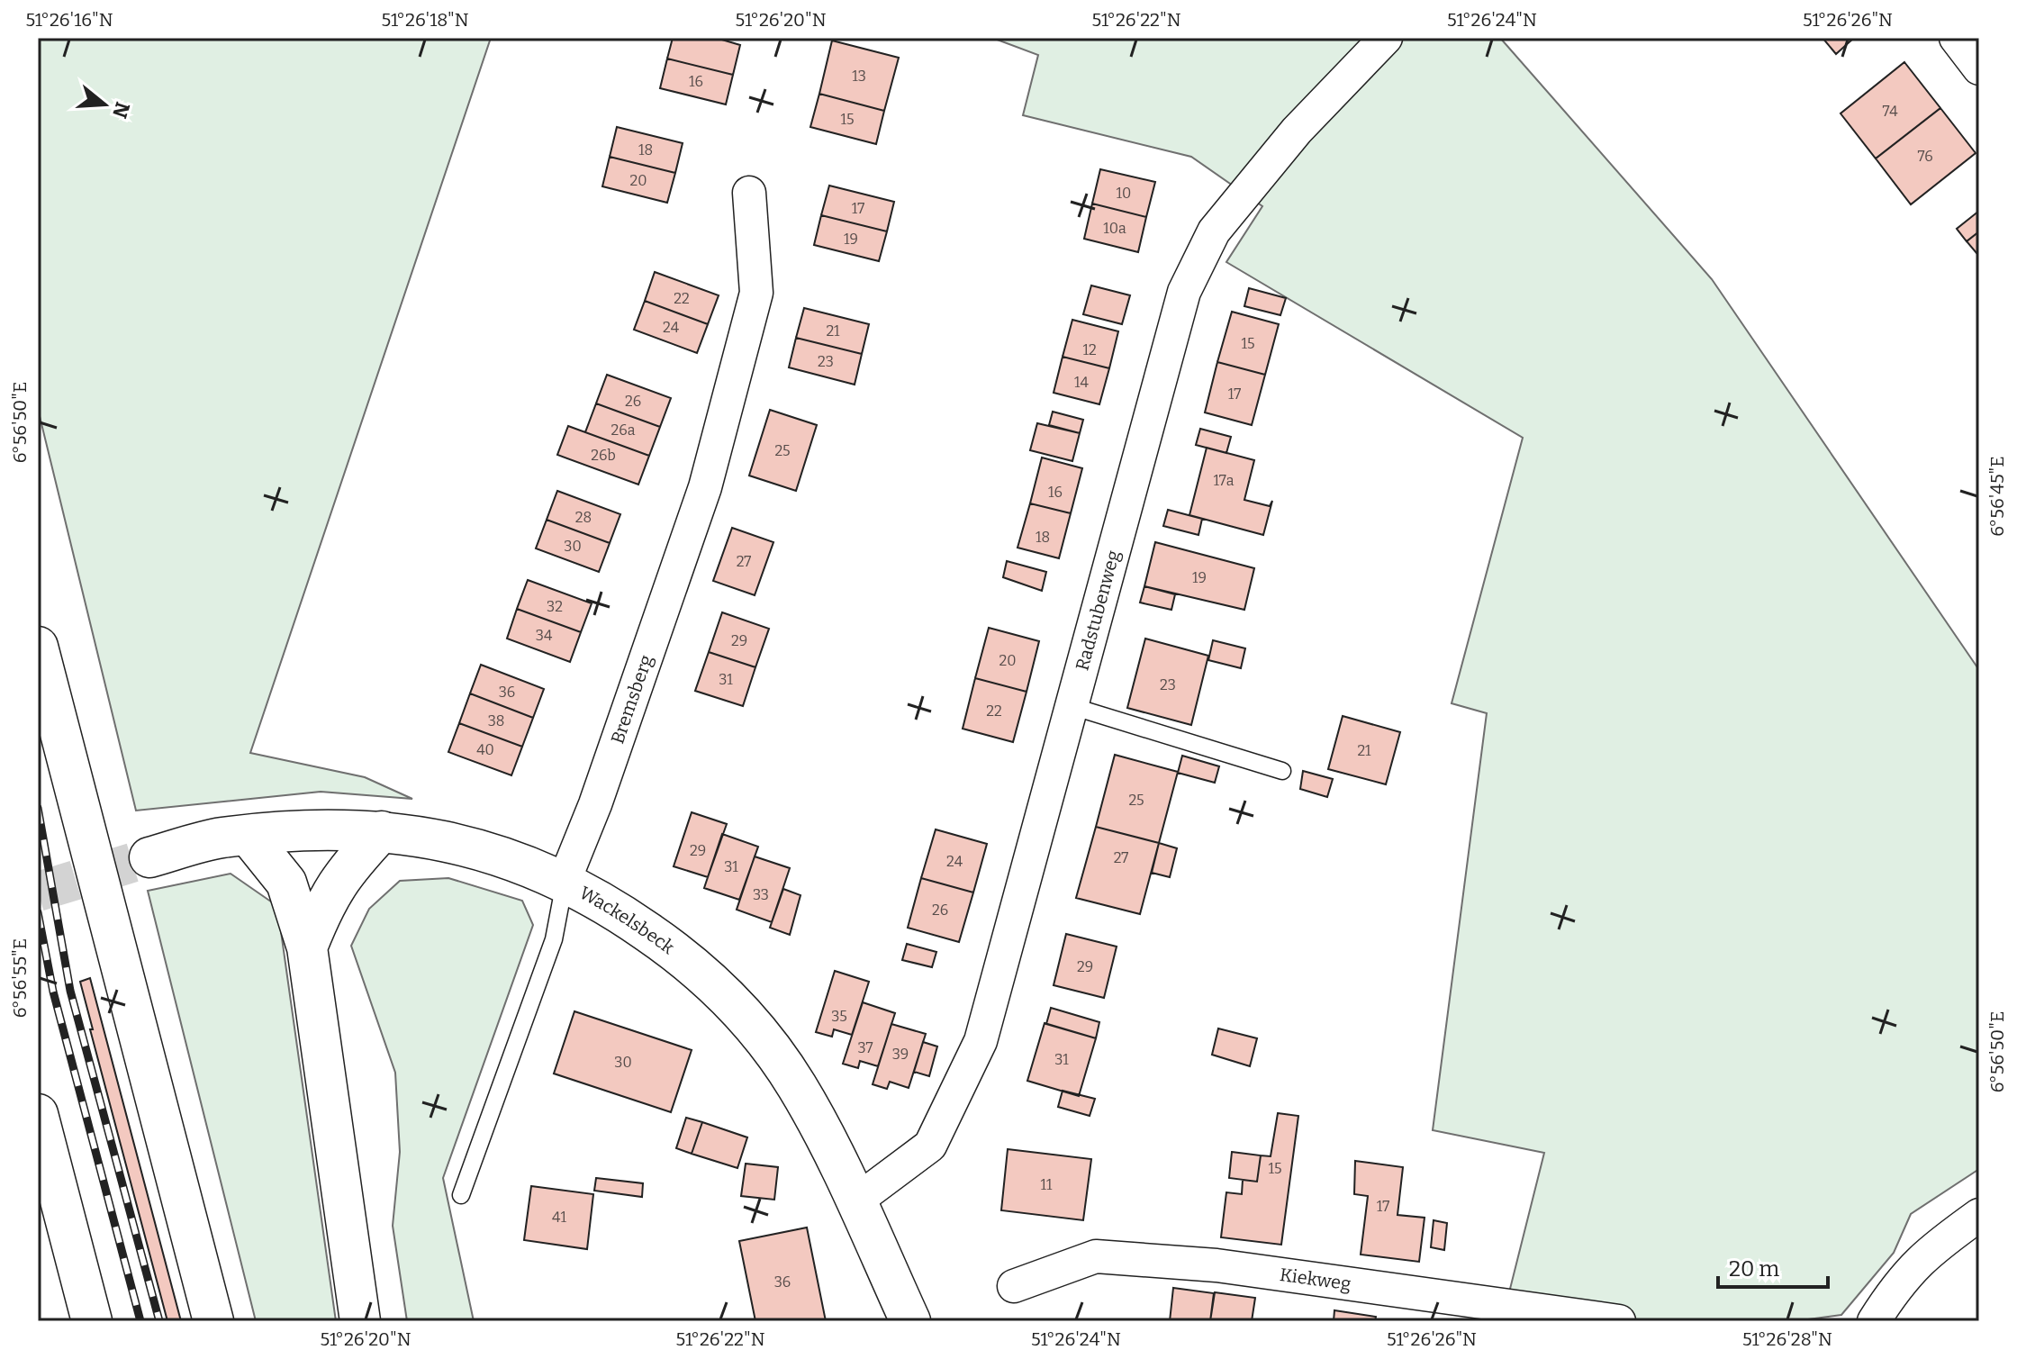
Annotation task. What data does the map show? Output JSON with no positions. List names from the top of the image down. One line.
{"streets":{"main road":["Wackelsbeck"],"street":["Radstubenweg","Bremsberg","Kiekweg"]},"crossings":[["Radstubenweg","Wackelsbeck"],["Bremsberg","Wackelsbeck"]],"house_numbers":["13","16","74","15","18","76","20","10","17","10a","19","22","24","21","15","12","23","14","17","26","26a","25","26b","17a","16","28","18","30","27","19","32","34","29","20","31","23","36","22","38","40","21","25","29","27","24","31","33","26","29","35","37","39","31","30","15","11","17","41","36"],"scale_bar":"20 m","north":"right","coordinates":["51°26'16\"N","51°26'18\"N","51°26'20\"N","51°26'22\"N","51°26'24\"N","51°26'26\"N","6°56'50\"E","6°56'45\"E","6°56'55\"E","51°26'28\"N"]}
